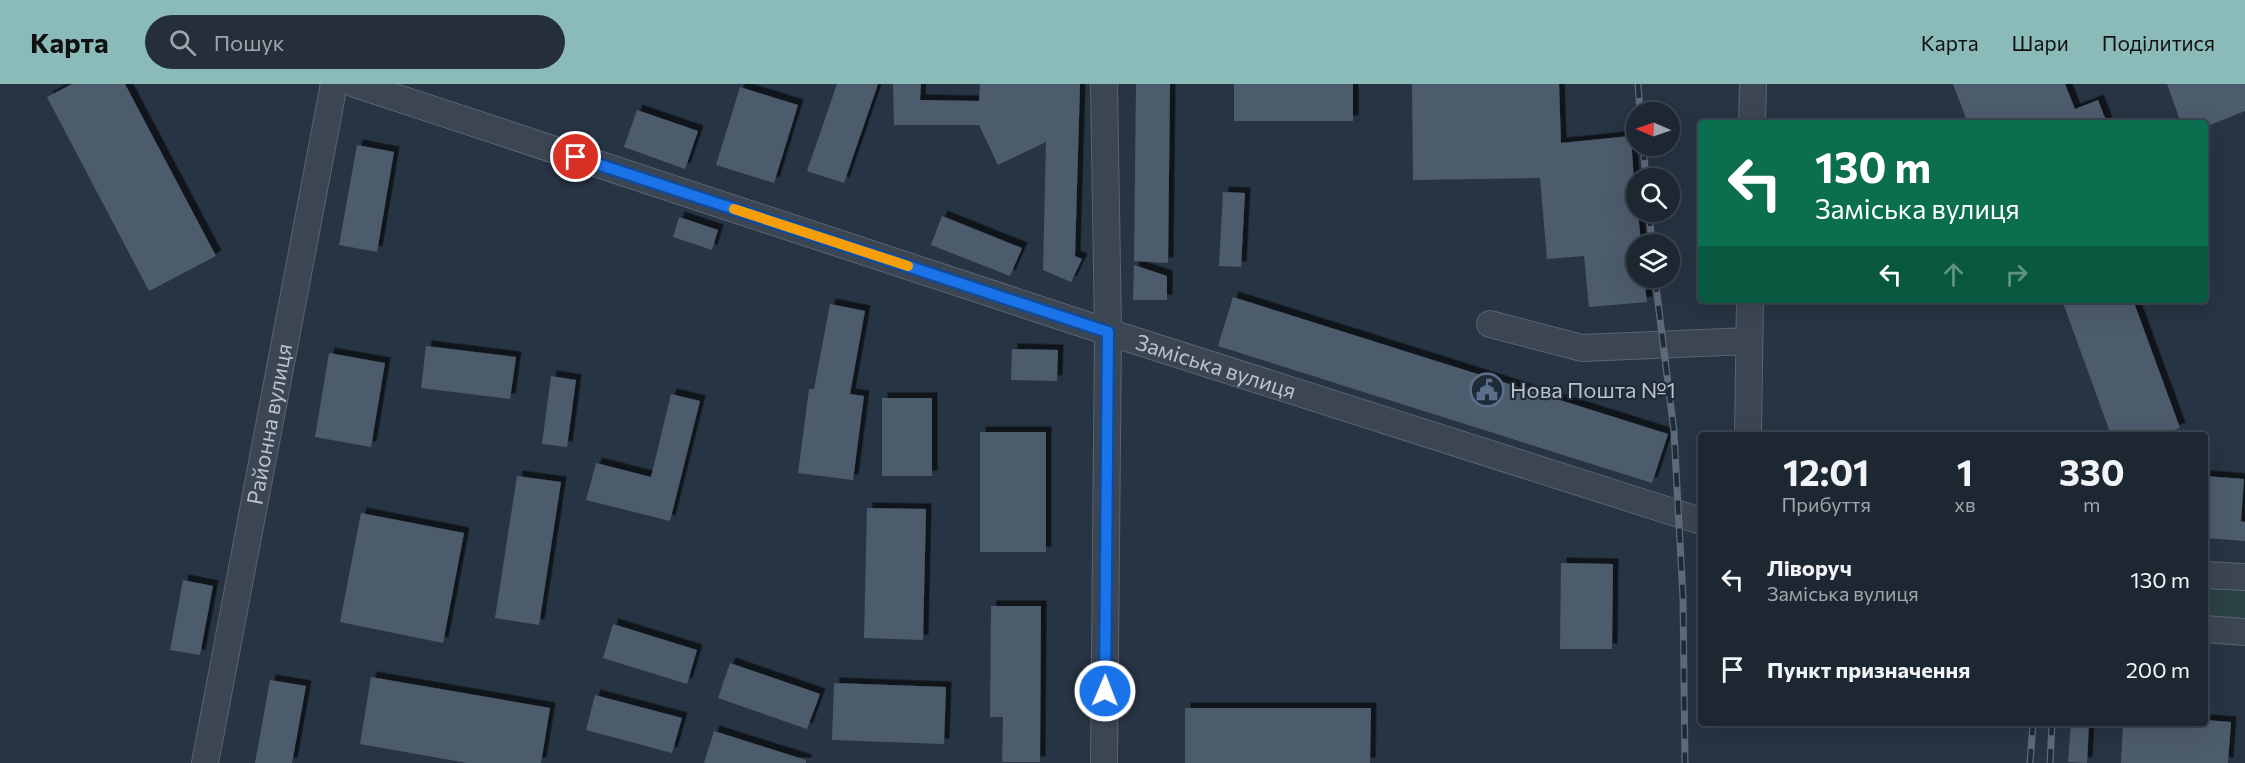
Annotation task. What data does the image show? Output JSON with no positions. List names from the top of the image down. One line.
{"streets":{"street":["Заміська вулиця","Районна вулиця"]},"places":{"public building":["Нова Пошта №1"]},"north":"left","page":{"header":"Карта","search":"Пошук","nav":["Карта","Шари","Поділитися"],"turn":["130 m","Заміська вулиця"],"eta":["12:01","Прибуття","1","хв","330","m"],"list":[{"name":"Ліворуч","note":"Заміська вулиця","value":"130 m"},{"name":"Пункт призначення","value":"200 m"}]}}
